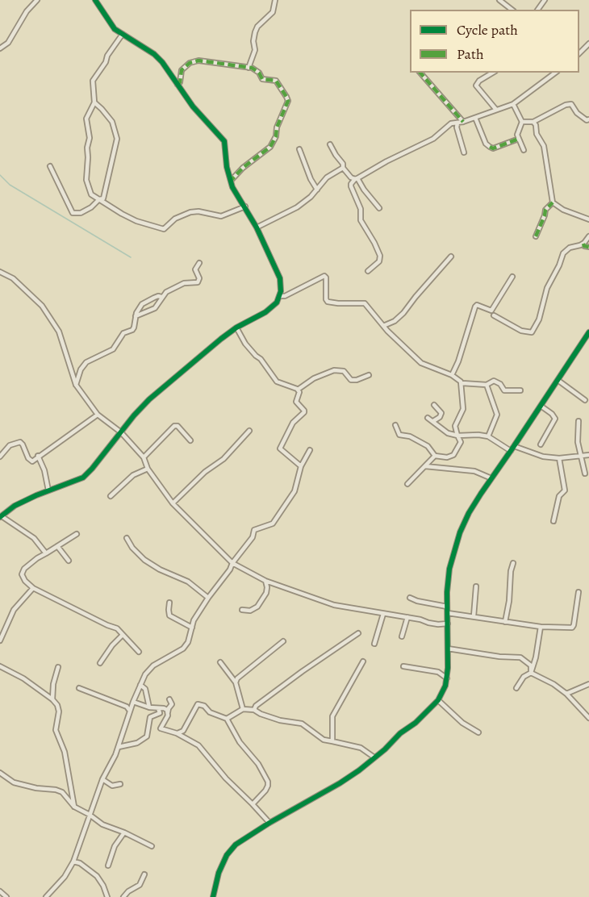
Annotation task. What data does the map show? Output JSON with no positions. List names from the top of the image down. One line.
{"legend":["Cycle path","Path"]}
